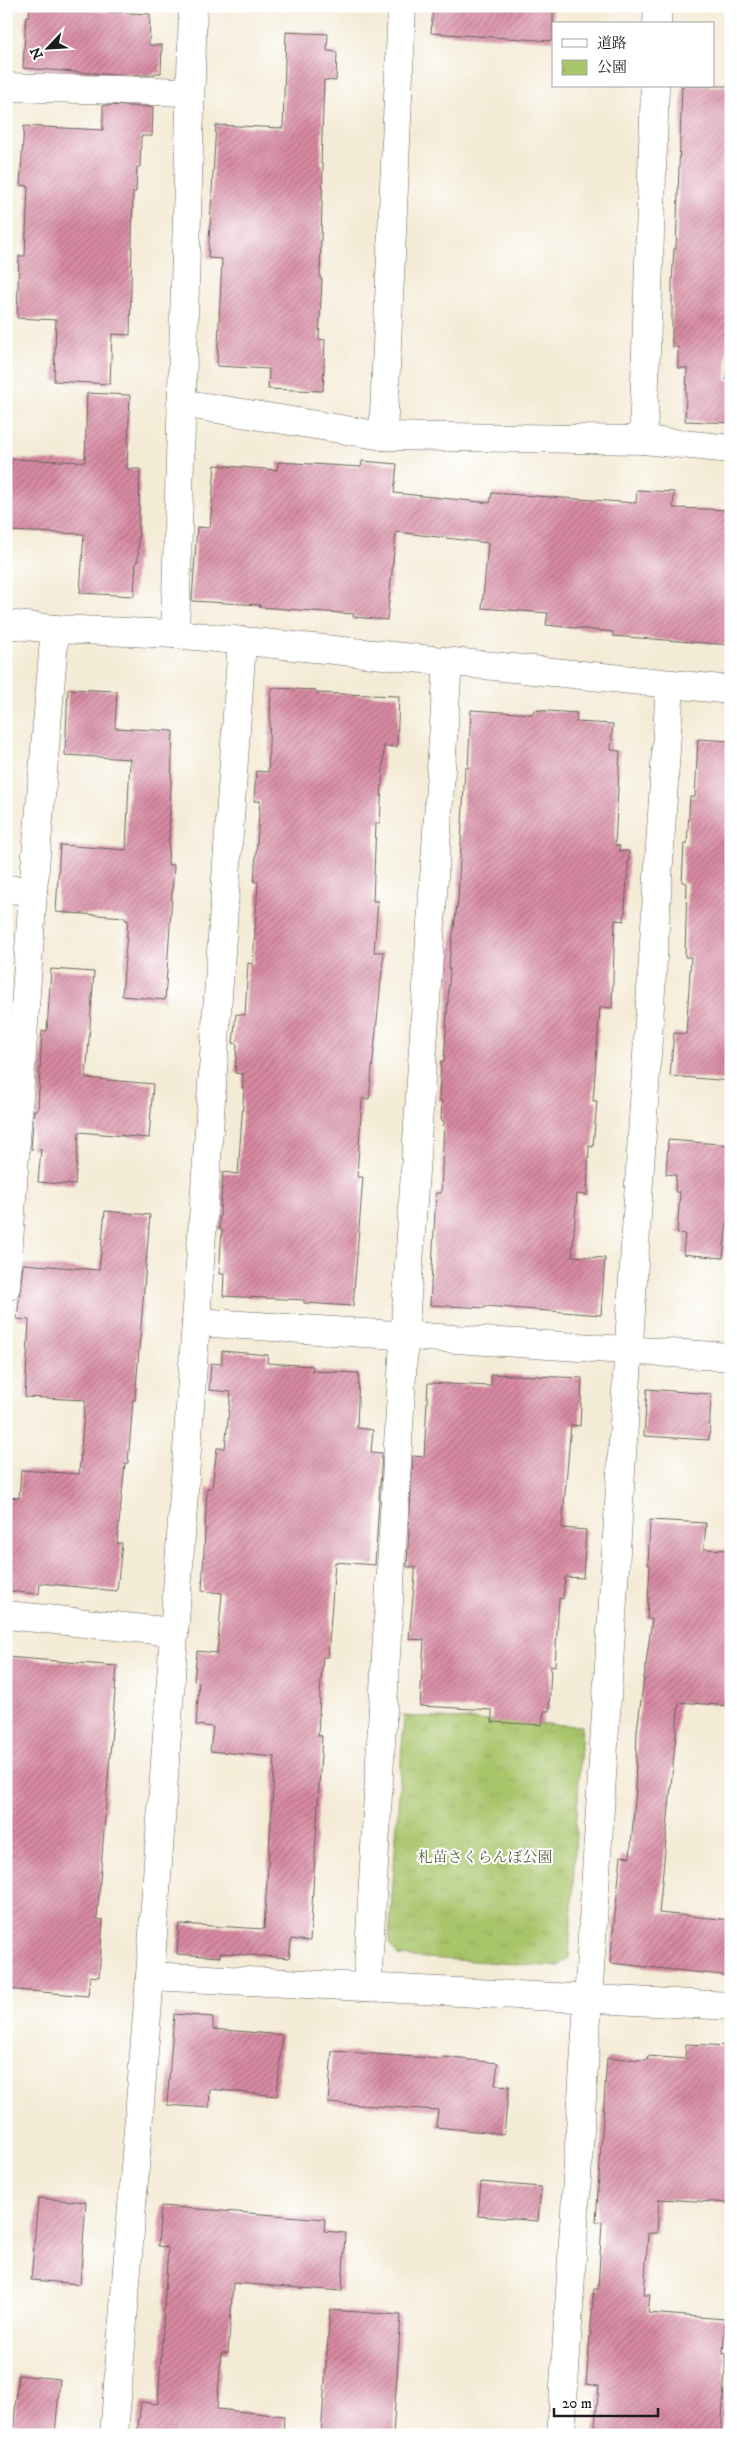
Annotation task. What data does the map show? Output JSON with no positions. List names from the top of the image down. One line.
{"parks":["札苗さくらんぼ公園"],"legend":["道路","公園"],"scale_bar":"20 m","north":"bottom left"}
